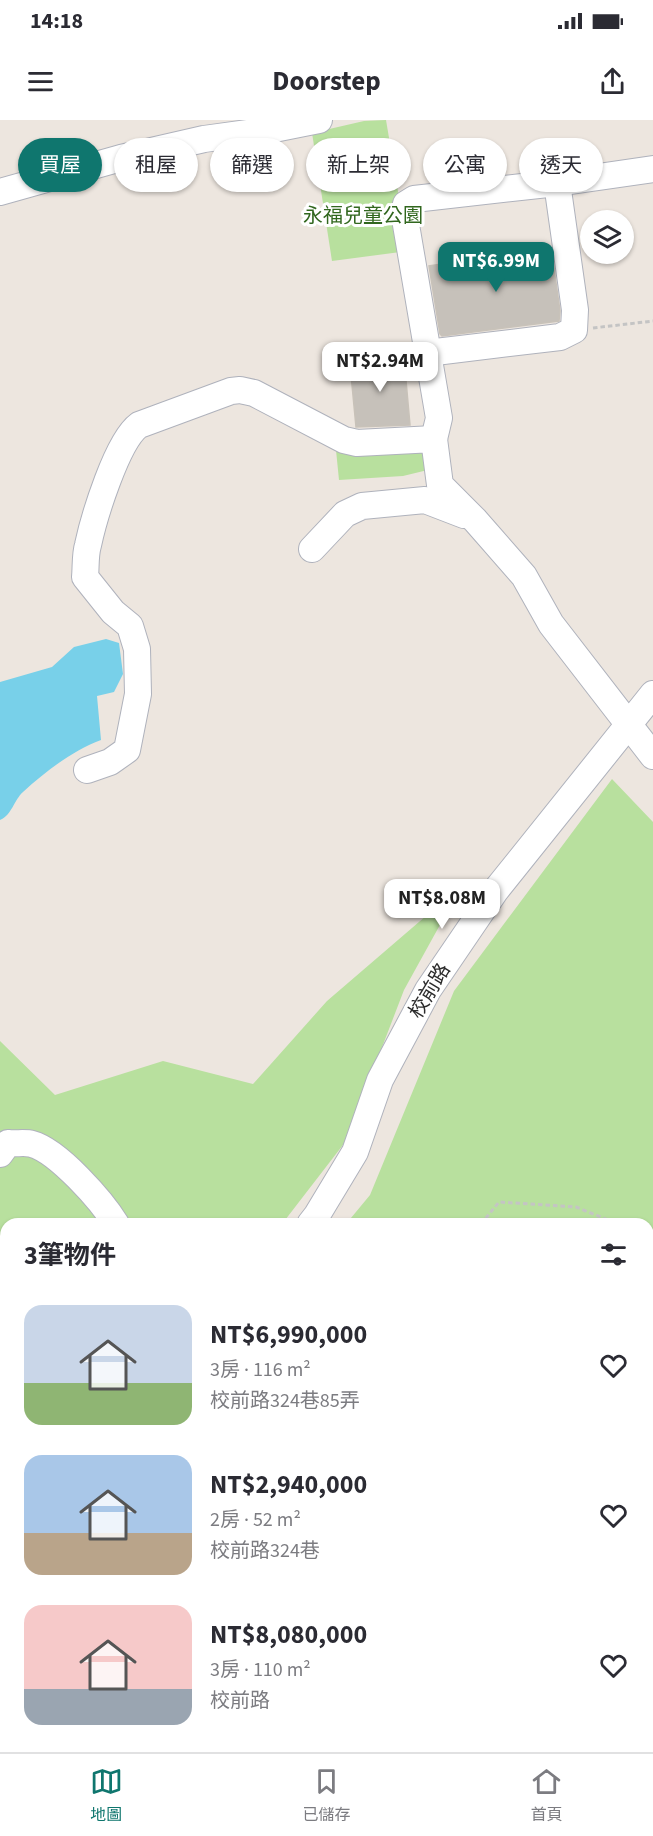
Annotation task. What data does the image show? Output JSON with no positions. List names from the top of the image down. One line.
{"streets":{"street":["校前路"]},"parks":["永福兒童公園"],"page":{"status":"14:18","header":"Doorstep","chip":["買屋","租屋","篩選","新上架","公寓","透天"],"price":["NT$6.99M","NT$2.94M","NT$8.08M"],"heading":"3筆物件","list":[{"name":"NT$6,990,000","note":"3房 · 116 m² · 校前路324巷85弄"},{"name":"NT$2,940,000","note":"2房 · 52 m² · 校前路324巷"},{"name":"NT$8,080,000","note":"3房 · 110 m² · 校前路"}],"tabs":["地圖","已儲存","首頁"]}}
